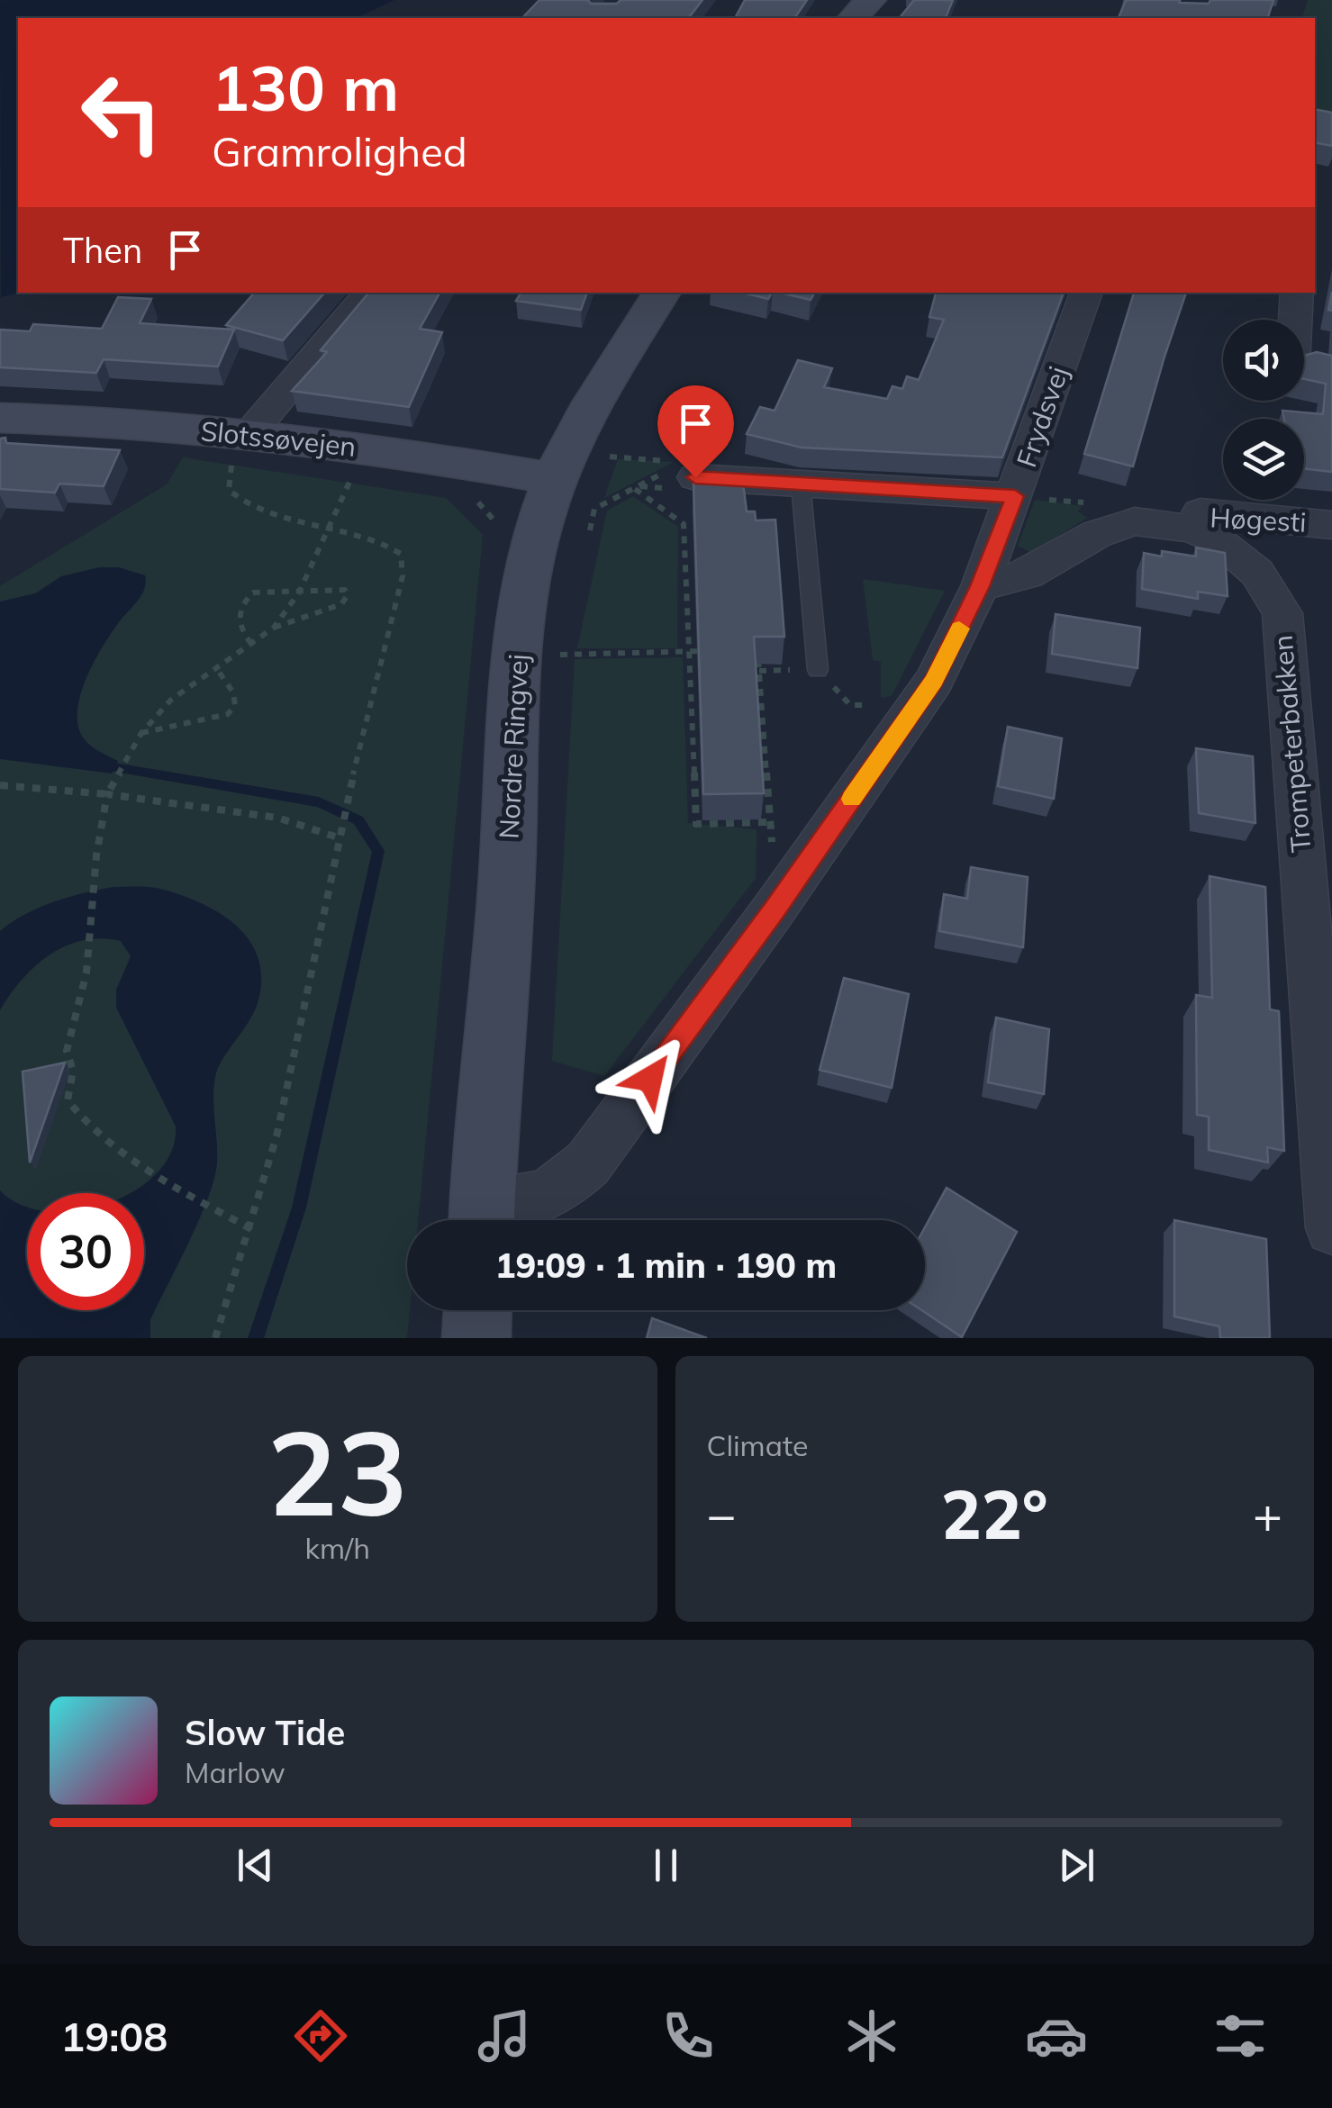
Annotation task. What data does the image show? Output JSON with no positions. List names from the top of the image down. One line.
{"streets":{"main road":["Slotssøvejen","Nordre Ringvej"],"street":["Frydsvej","Høgesti","Trompeterbakken"]},"crossings":[["Frydsvej","Trompeterbakken"],["Slotssøvejen","Nordre Ringvej"],["Høgesti","Trompeterbakken"]],"page":{"turn":["130 m","Gramrolighed"],"then":"Then","limit":"30","trip":"19:09 · 1 min · 190 m","tile":[["23","km/h"],"Climate"],"heat":["−","22°","+"],"song":["Slow Tide","Marlow"],"tabs":"19:08"}}
